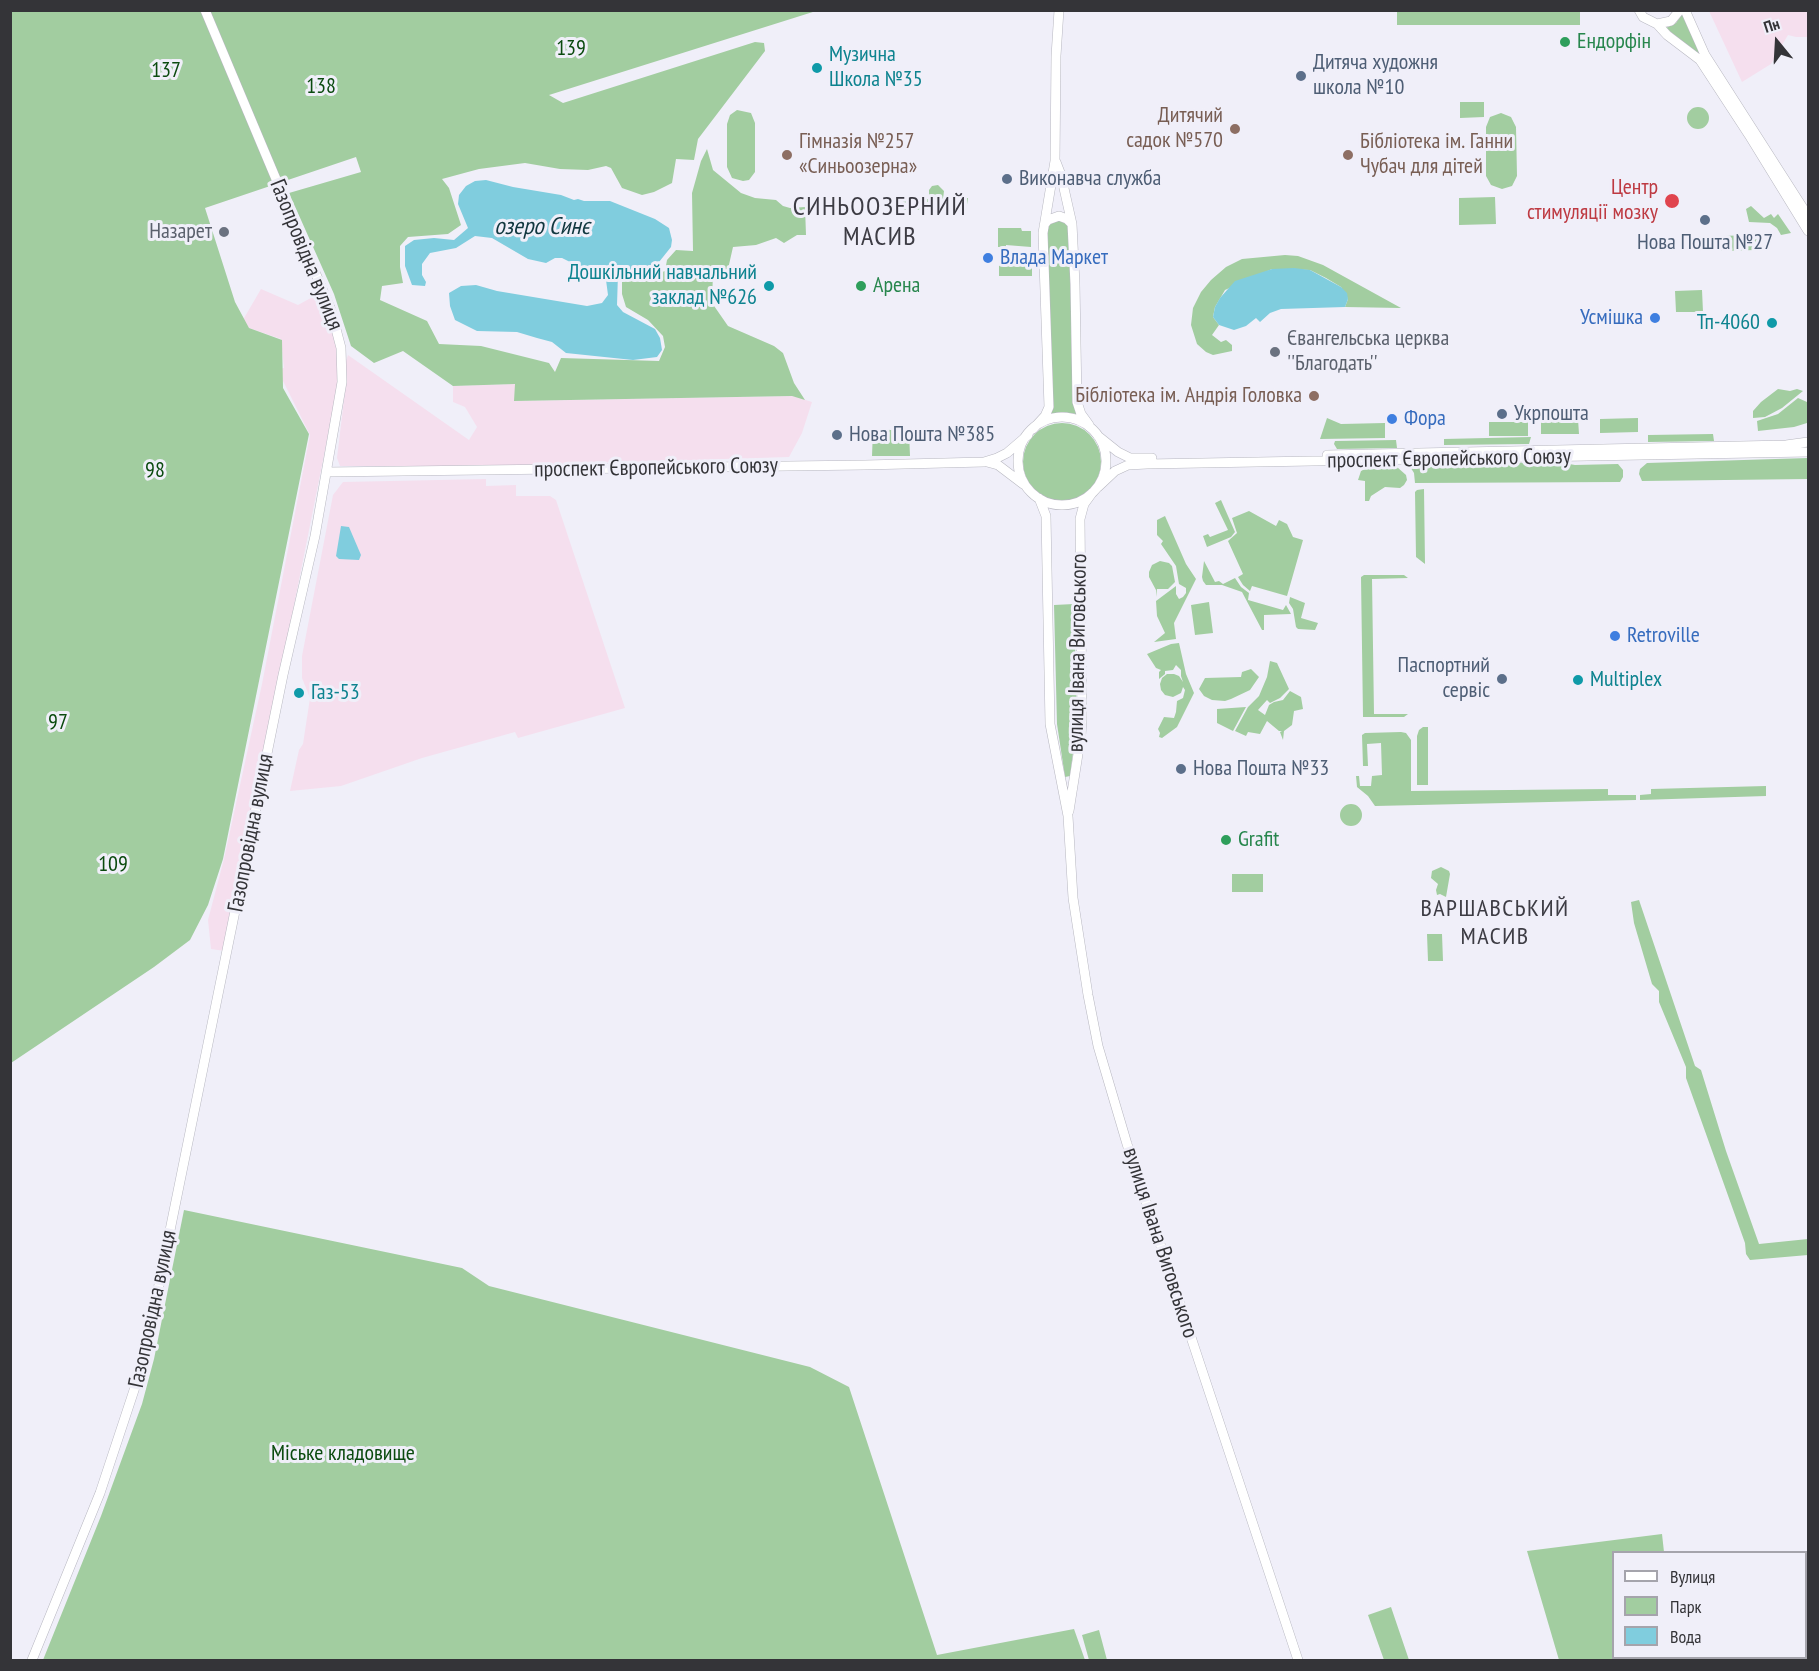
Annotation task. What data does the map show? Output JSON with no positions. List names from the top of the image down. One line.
{"streets":{"main road":["Газопровідна вулиця","проспект Європейського Союзу","вулиця Івана Виговського"]},"crossings":[["Газопровідна вулиця","проспект Європейського Союзу"],["проспект Європейського Союзу","вулиця Івана Виговського"]],"districts":["СИНЬООЗЕРНИЙ МАСИВ","ВАРШАВСЬКИЙ МАСИВ"],"water":["озеро Синє"],"parks":["139","137","138","98","97","109","Міське кладовище"],"places":["Ендорфін","Музична Школа №35","Дитяча художня школа №10","Дитячий садок №570","Гімназія №257 «Синьоозерна»","Бібліотека ім. Ганни Чубач для дітей","Виконавча служба","Центр стимуляції мозку","Нова Пошта №27","Назарет","Влада Маркет","Дошкільний навчальний заклад №626","Арена","Усмішка","Тп-4060","Євангельська церква ''Благодать''","Бібліотека ім. Андрія Головка","Укрпошта","Фора","Нова Пошта №385","Retroville","Паспортний сервіс","Multiplex","Газ-53","Нова Пошта №33","Grafit"],"legend":["Вулиця","Парк","Вода"],"north":"top"}
